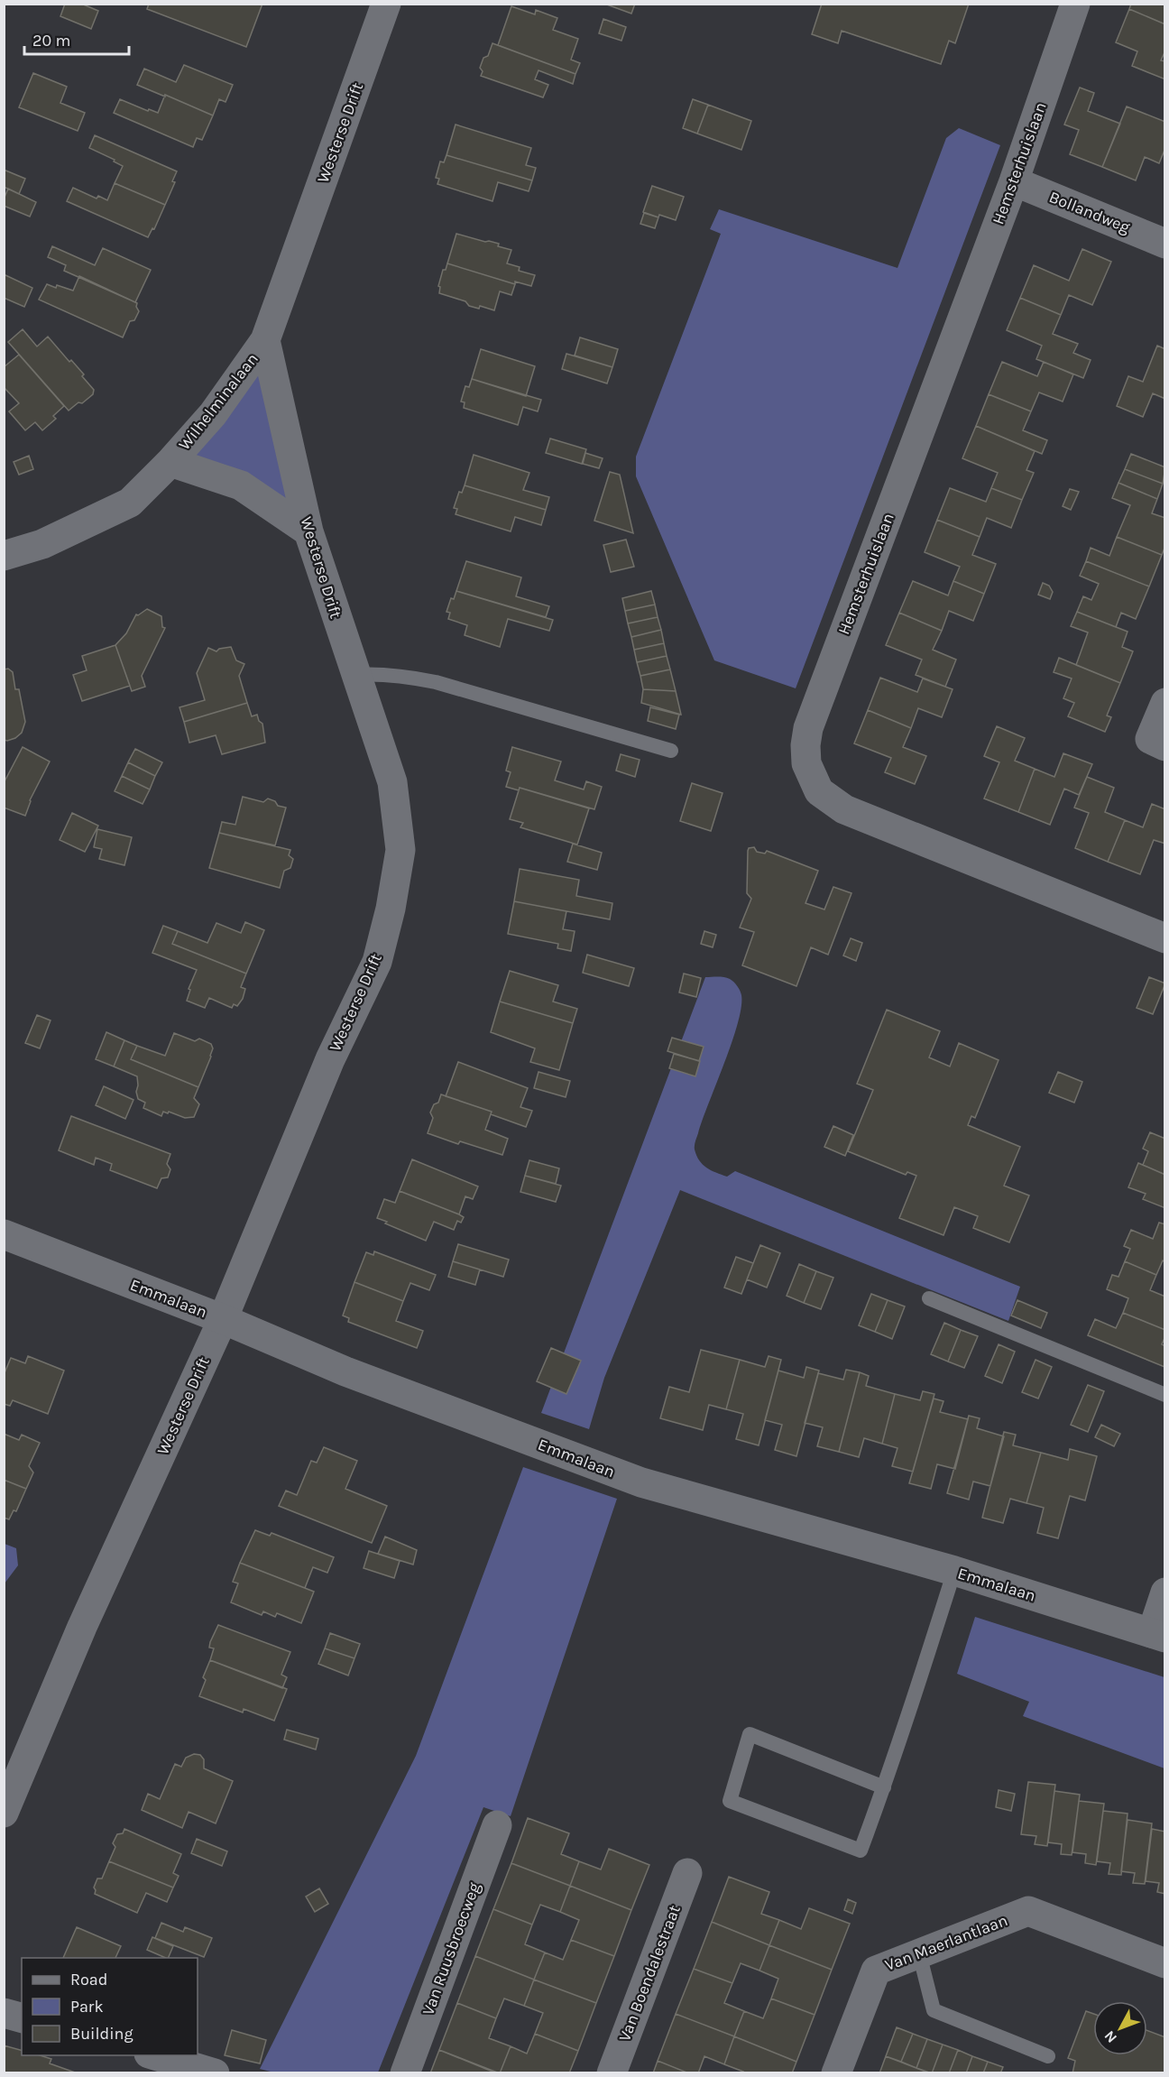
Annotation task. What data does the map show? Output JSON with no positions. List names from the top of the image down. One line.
{"streets":{"street":["Westerse Drift","Hemsterhuislaan","Bollandweg","Wilhelminalaan","Emmalaan","Van Maerlantlaan","Van Ruusbroecweg","Van Boendalestraat"]},"crossings":[["Westerse Drift","Wilhelminalaan"],["Westerse Drift","Emmalaan"],["Hemsterhuislaan","Bollandweg"]],"legend":["Road","Park","Building"],"scale_bar":"20 m","north":"bottom left"}
